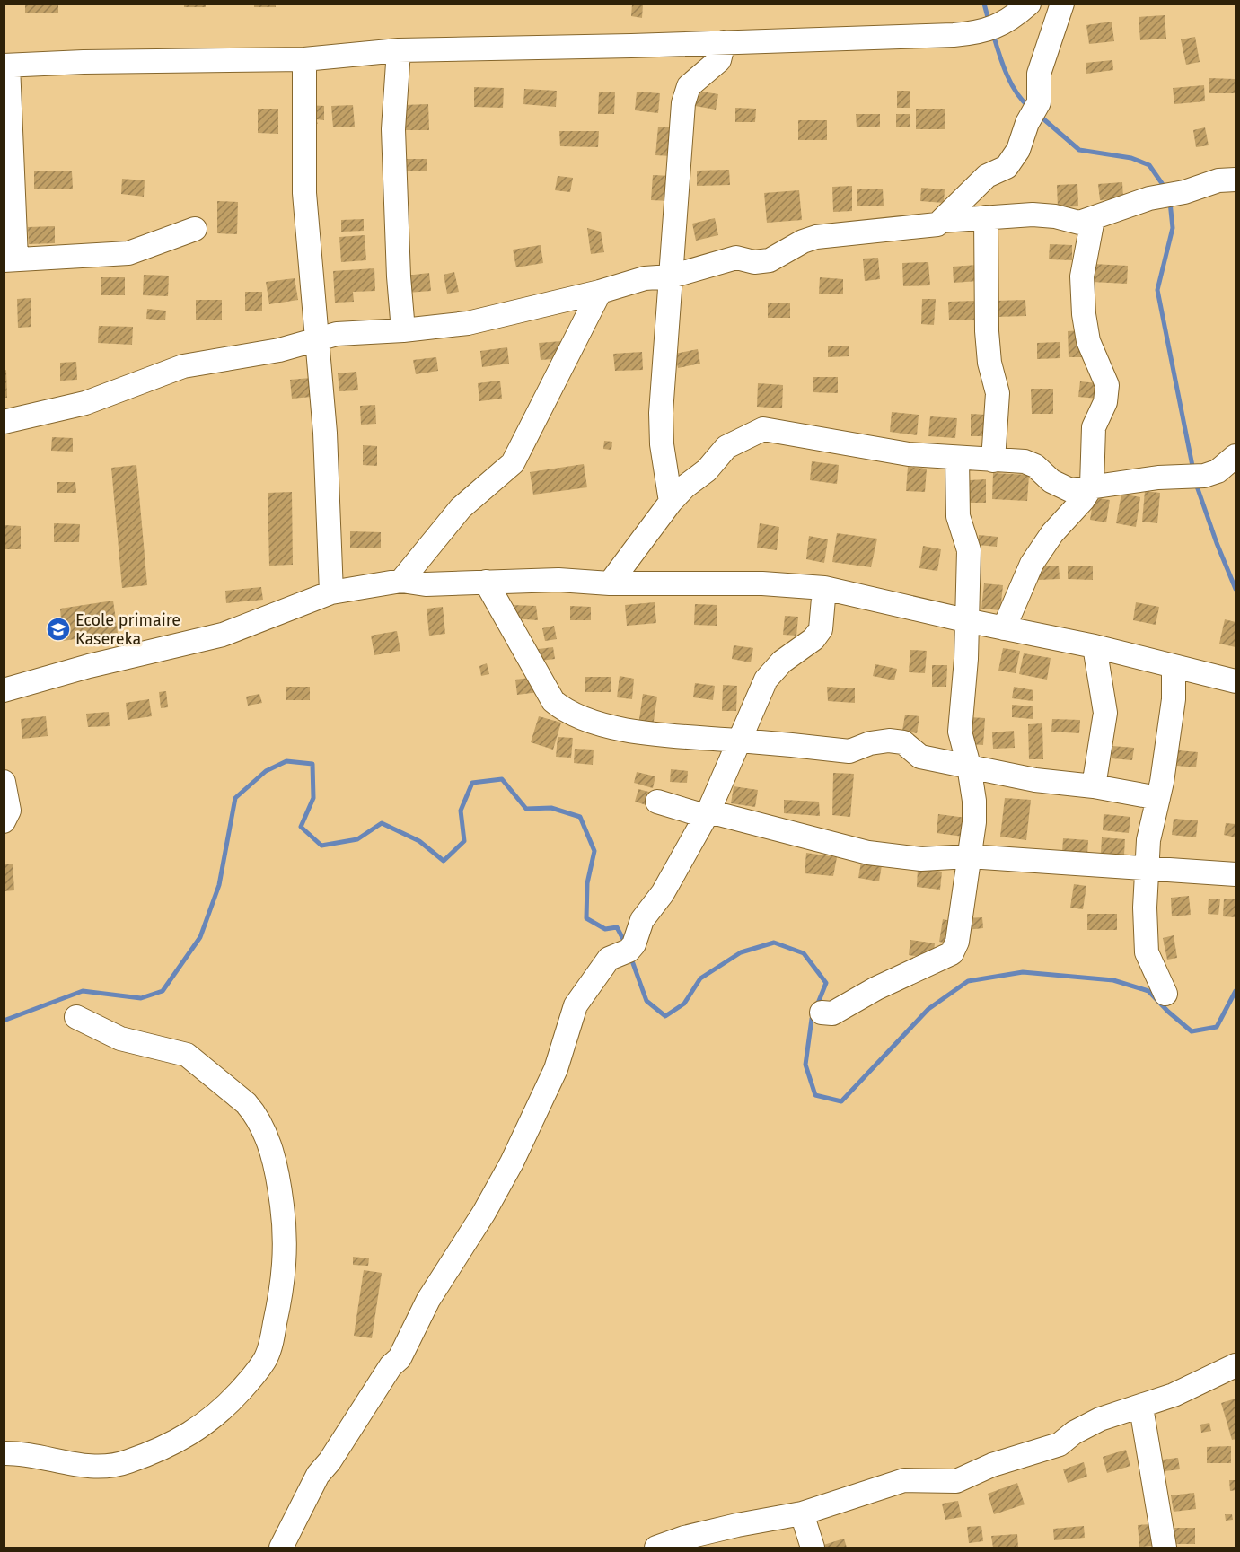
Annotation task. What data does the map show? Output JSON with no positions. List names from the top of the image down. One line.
{"places":{"school or university":["Ecole primaire Kasereka"]}}
